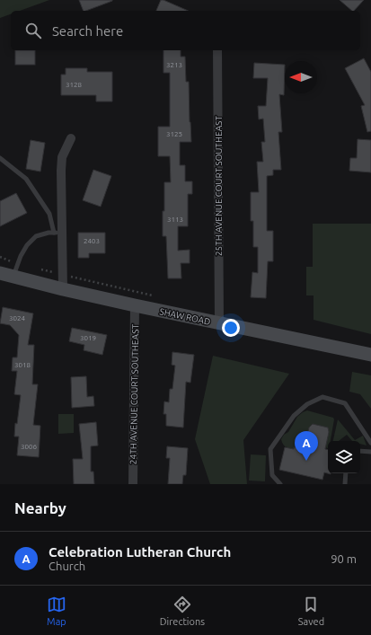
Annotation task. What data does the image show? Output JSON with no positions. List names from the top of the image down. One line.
{"streets":{"main road":["SHAW ROAD"],"street":["25TH AVENUE COURT SOUTHEAST","24TH AVENUE COURT SOUTHEAST"]},"crossings":[["25TH AVENUE COURT SOUTHEAST","SHAW ROAD"],["SHAW ROAD","24TH AVENUE COURT SOUTHEAST"]],"house_numbers":["3213","3128","3125","3113","2403","3024","3019","3018","3006"],"north":"left","page":{"search":"Search here","pins":"A","heading":"Nearby","list":[{"mark":"A","name":"Celebration Lutheran Church","note":"Church","value":"90 m"}],"nav":["Map","Directions","Saved"]}}
